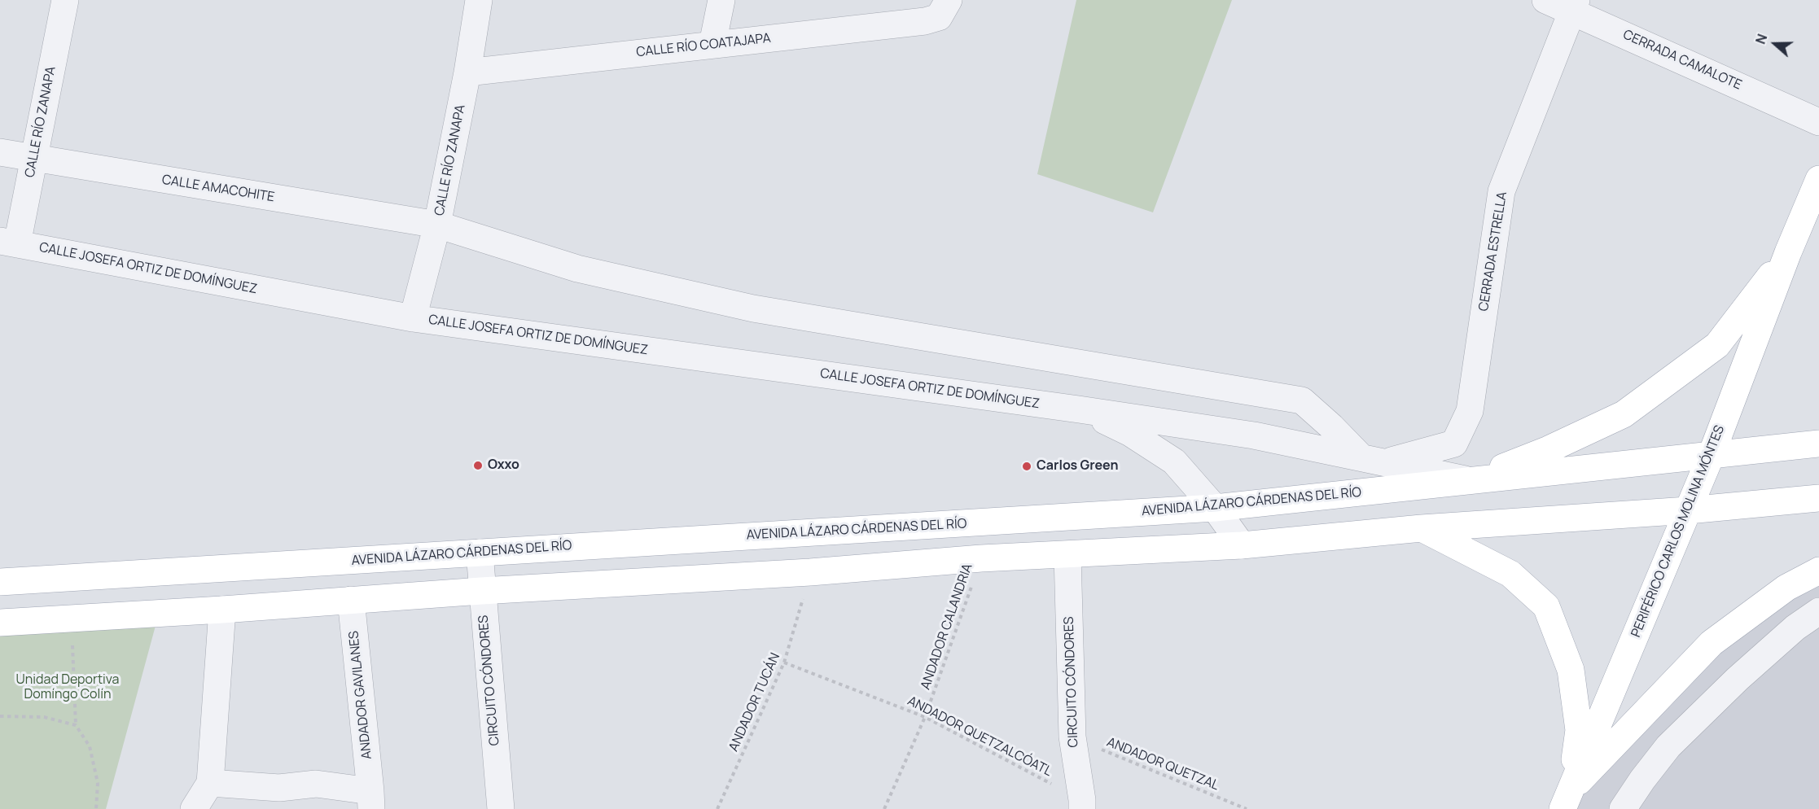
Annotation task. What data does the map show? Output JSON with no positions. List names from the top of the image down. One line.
{"streets":{"main road":["AVENIDA LÁZARO CÁRDENAS DEL RÍO","PERIFÉRICO CARLOS MOLINA MÓNTES"],"street":["CALLE RÍO COATAJAPA","CERRADA CAMALOTE","CALLE RÍO ZANAPA","CALLE AMACOHITE","CERRADA ESTRELLA","CALLE JOSEFA ORTIZ DE DOMÍNGUEZ","CIRCUITO CÓNDORES","ANDADOR GAVILANES"],"path":["ANDADOR CALANDRIA","ANDADOR TUCÁN","ANDADOR QUETZALCÓATL","ANDADOR QUETZAL"]},"crossings":[["CALLE RÍO COATAJAPA","CALLE RÍO ZANAPA"],["CERRADA CAMALOTE","CERRADA ESTRELLA"],["CALLE RÍO ZANAPA","CALLE AMACOHITE"],["CALLE RÍO ZANAPA","CALLE JOSEFA ORTIZ DE DOMÍNGUEZ"],["CALLE AMACOHITE","CALLE JOSEFA ORTIZ DE DOMÍNGUEZ"],["CERRADA ESTRELLA","CALLE JOSEFA ORTIZ DE DOMÍNGUEZ"],["CALLE JOSEFA ORTIZ DE DOMÍNGUEZ","AVENIDA LÁZARO CÁRDENAS DEL RÍO"],["AVENIDA LÁZARO CÁRDENAS DEL RÍO","PERIFÉRICO CARLOS MOLINA MÓNTES"],["AVENIDA LÁZARO CÁRDENAS DEL RÍO","CIRCUITO CÓNDORES"],["ANDADOR CALANDRIA","ANDADOR QUETZALCÓATL"],["CIRCUITO CÓNDORES","ANDADOR QUETZALCÓATL"],["CIRCUITO CÓNDORES","ANDADOR QUETZAL"],["ANDADOR TUCÁN","ANDADOR QUETZALCÓATL"]],"parks":["Unidad Deportiva Domíngo Colín"],"places":["Oxxo","Carlos Green"],"north":"left"}
